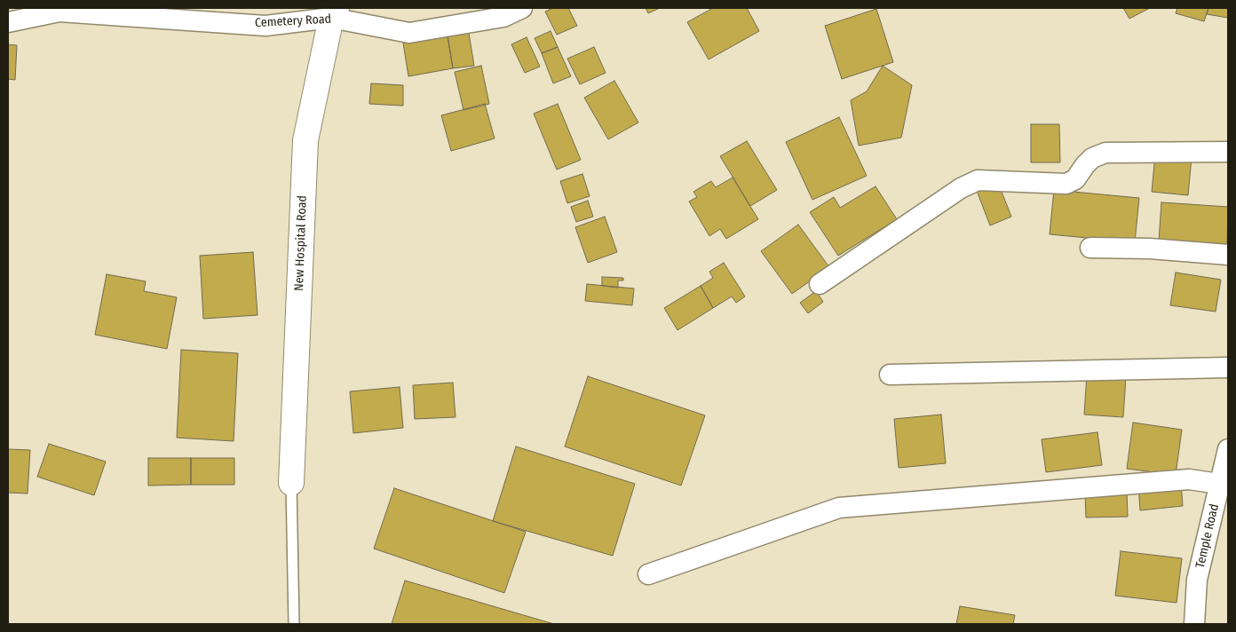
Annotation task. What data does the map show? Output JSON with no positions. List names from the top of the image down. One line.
{"streets":{"main road":["New Hospital Road"],"street":["Cemetery Road","Temple Road"]},"crossings":[["Cemetery Road","New Hospital Road"]]}
